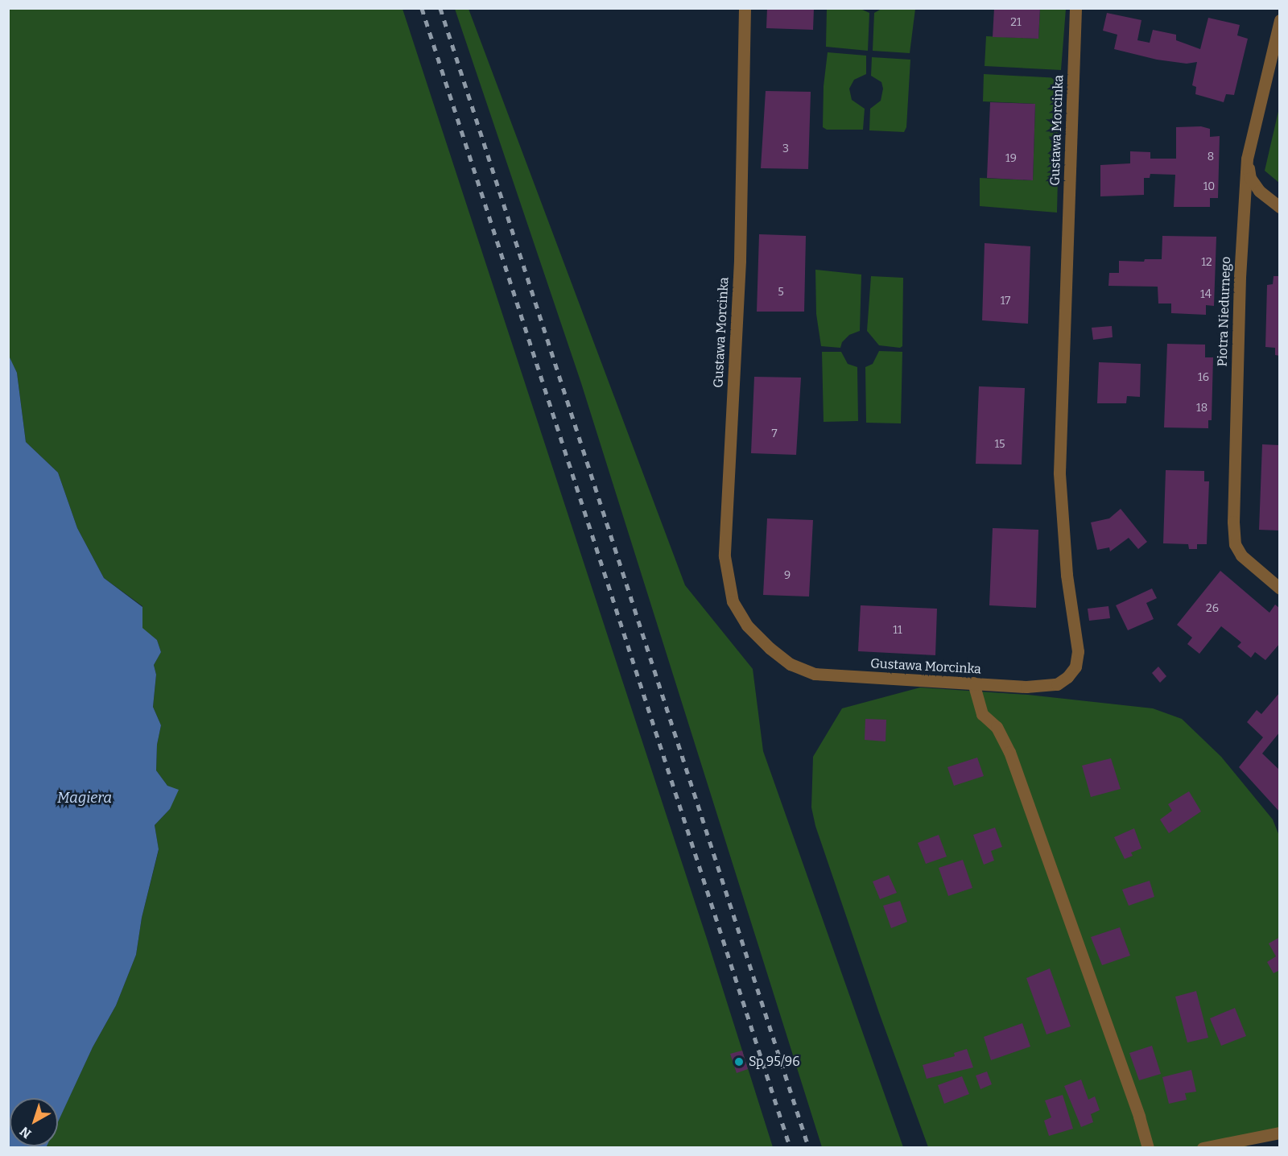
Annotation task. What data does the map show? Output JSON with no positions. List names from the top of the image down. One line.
{"streets":{"street":["Gustawa Morcinka","Piotra Niedurnego"]},"water":["Magiera"],"places":["Sp 95/96"],"house_numbers":["21","3","8","19","10","12","5","14","17","16","18","7","15","9","26","11"],"north":"bottom left"}
